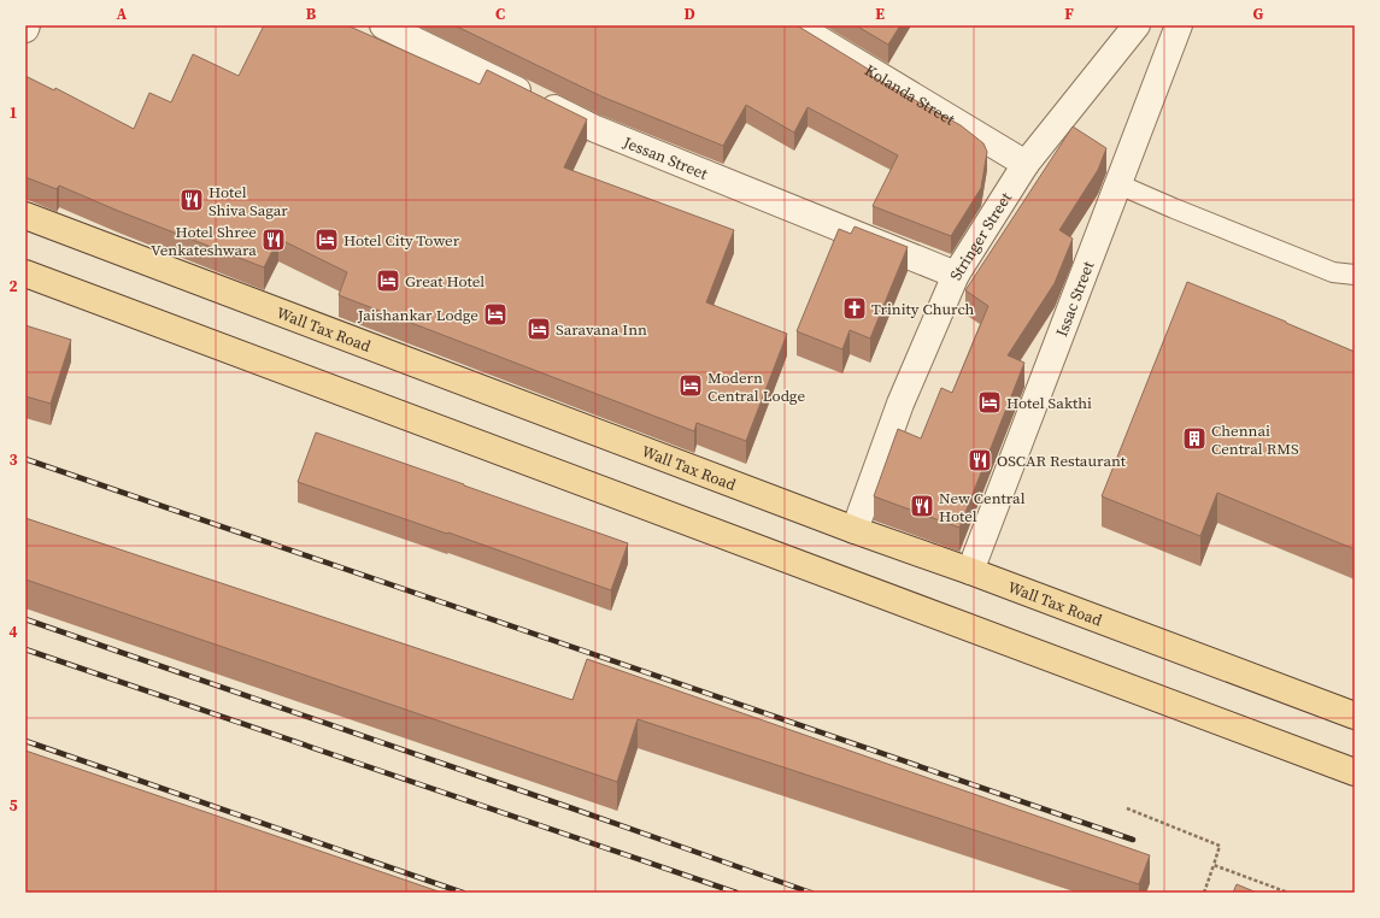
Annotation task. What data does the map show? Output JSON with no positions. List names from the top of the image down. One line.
{"streets":{"main road":["Wall Tax Road"],"street":["Kolanda Street","Jessan Street","Stringer Street","Issac Street"]},"crossings":[["Kolanda Street","Stringer Street"],["Jessan Street","Stringer Street"],["Stringer Street","Wall Tax Road"],["Issac Street","Wall Tax Road"]],"places":{"restaurant":["Hotel Shiva Sagar","Hotel Shree Venkateshwara","OSCAR Restaurant","New Central Hotel"],"hotel":["Hotel City Tower","Great Hotel","Jaishankar Lodge","Saravana Inn","Modern Central Lodge","Hotel Sakthi"],"church":["Trinity Church"],"building":["Chennai Central RMS"]},"grid":{"columns":["A","B","C","D","E","F","G"],"rows":["1","2","3","4","5"]}}
